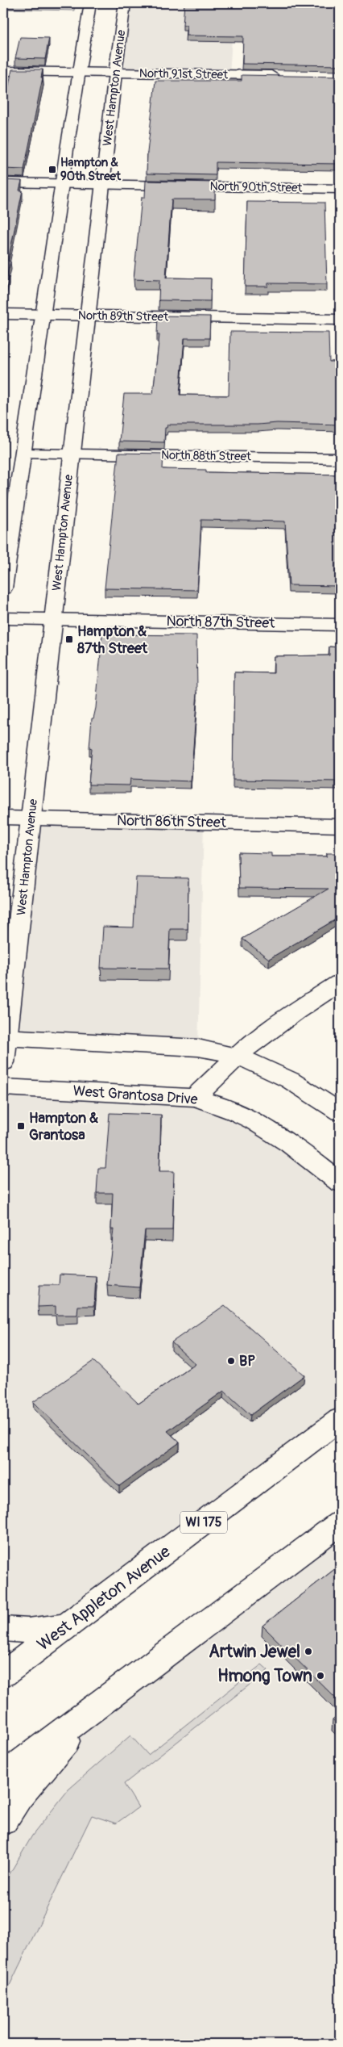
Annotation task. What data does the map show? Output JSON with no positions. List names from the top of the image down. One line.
{"streets":{"main road":["North 91st Street","West Hampton Avenue","North 90th Street","North 89th Street","North 88th Street","North 87th Street","North 86th Street","West Grantosa Drive","WI 175","West Appleton Avenue"]},"crossings":[["North 91st Street","West Hampton Avenue"],["West Hampton Avenue","North 90th Street"],["West Hampton Avenue","North 89th Street"],["West Hampton Avenue","North 88th Street"],["West Hampton Avenue","North 87th Street"],["West Hampton Avenue","North 86th Street"]],"places":{"transit":["Hampton & 90th Street","Hampton & 87th Street","Hampton & Grantosa"],"other":["BP","Artwin Jewel","Hmong Town"]}}
